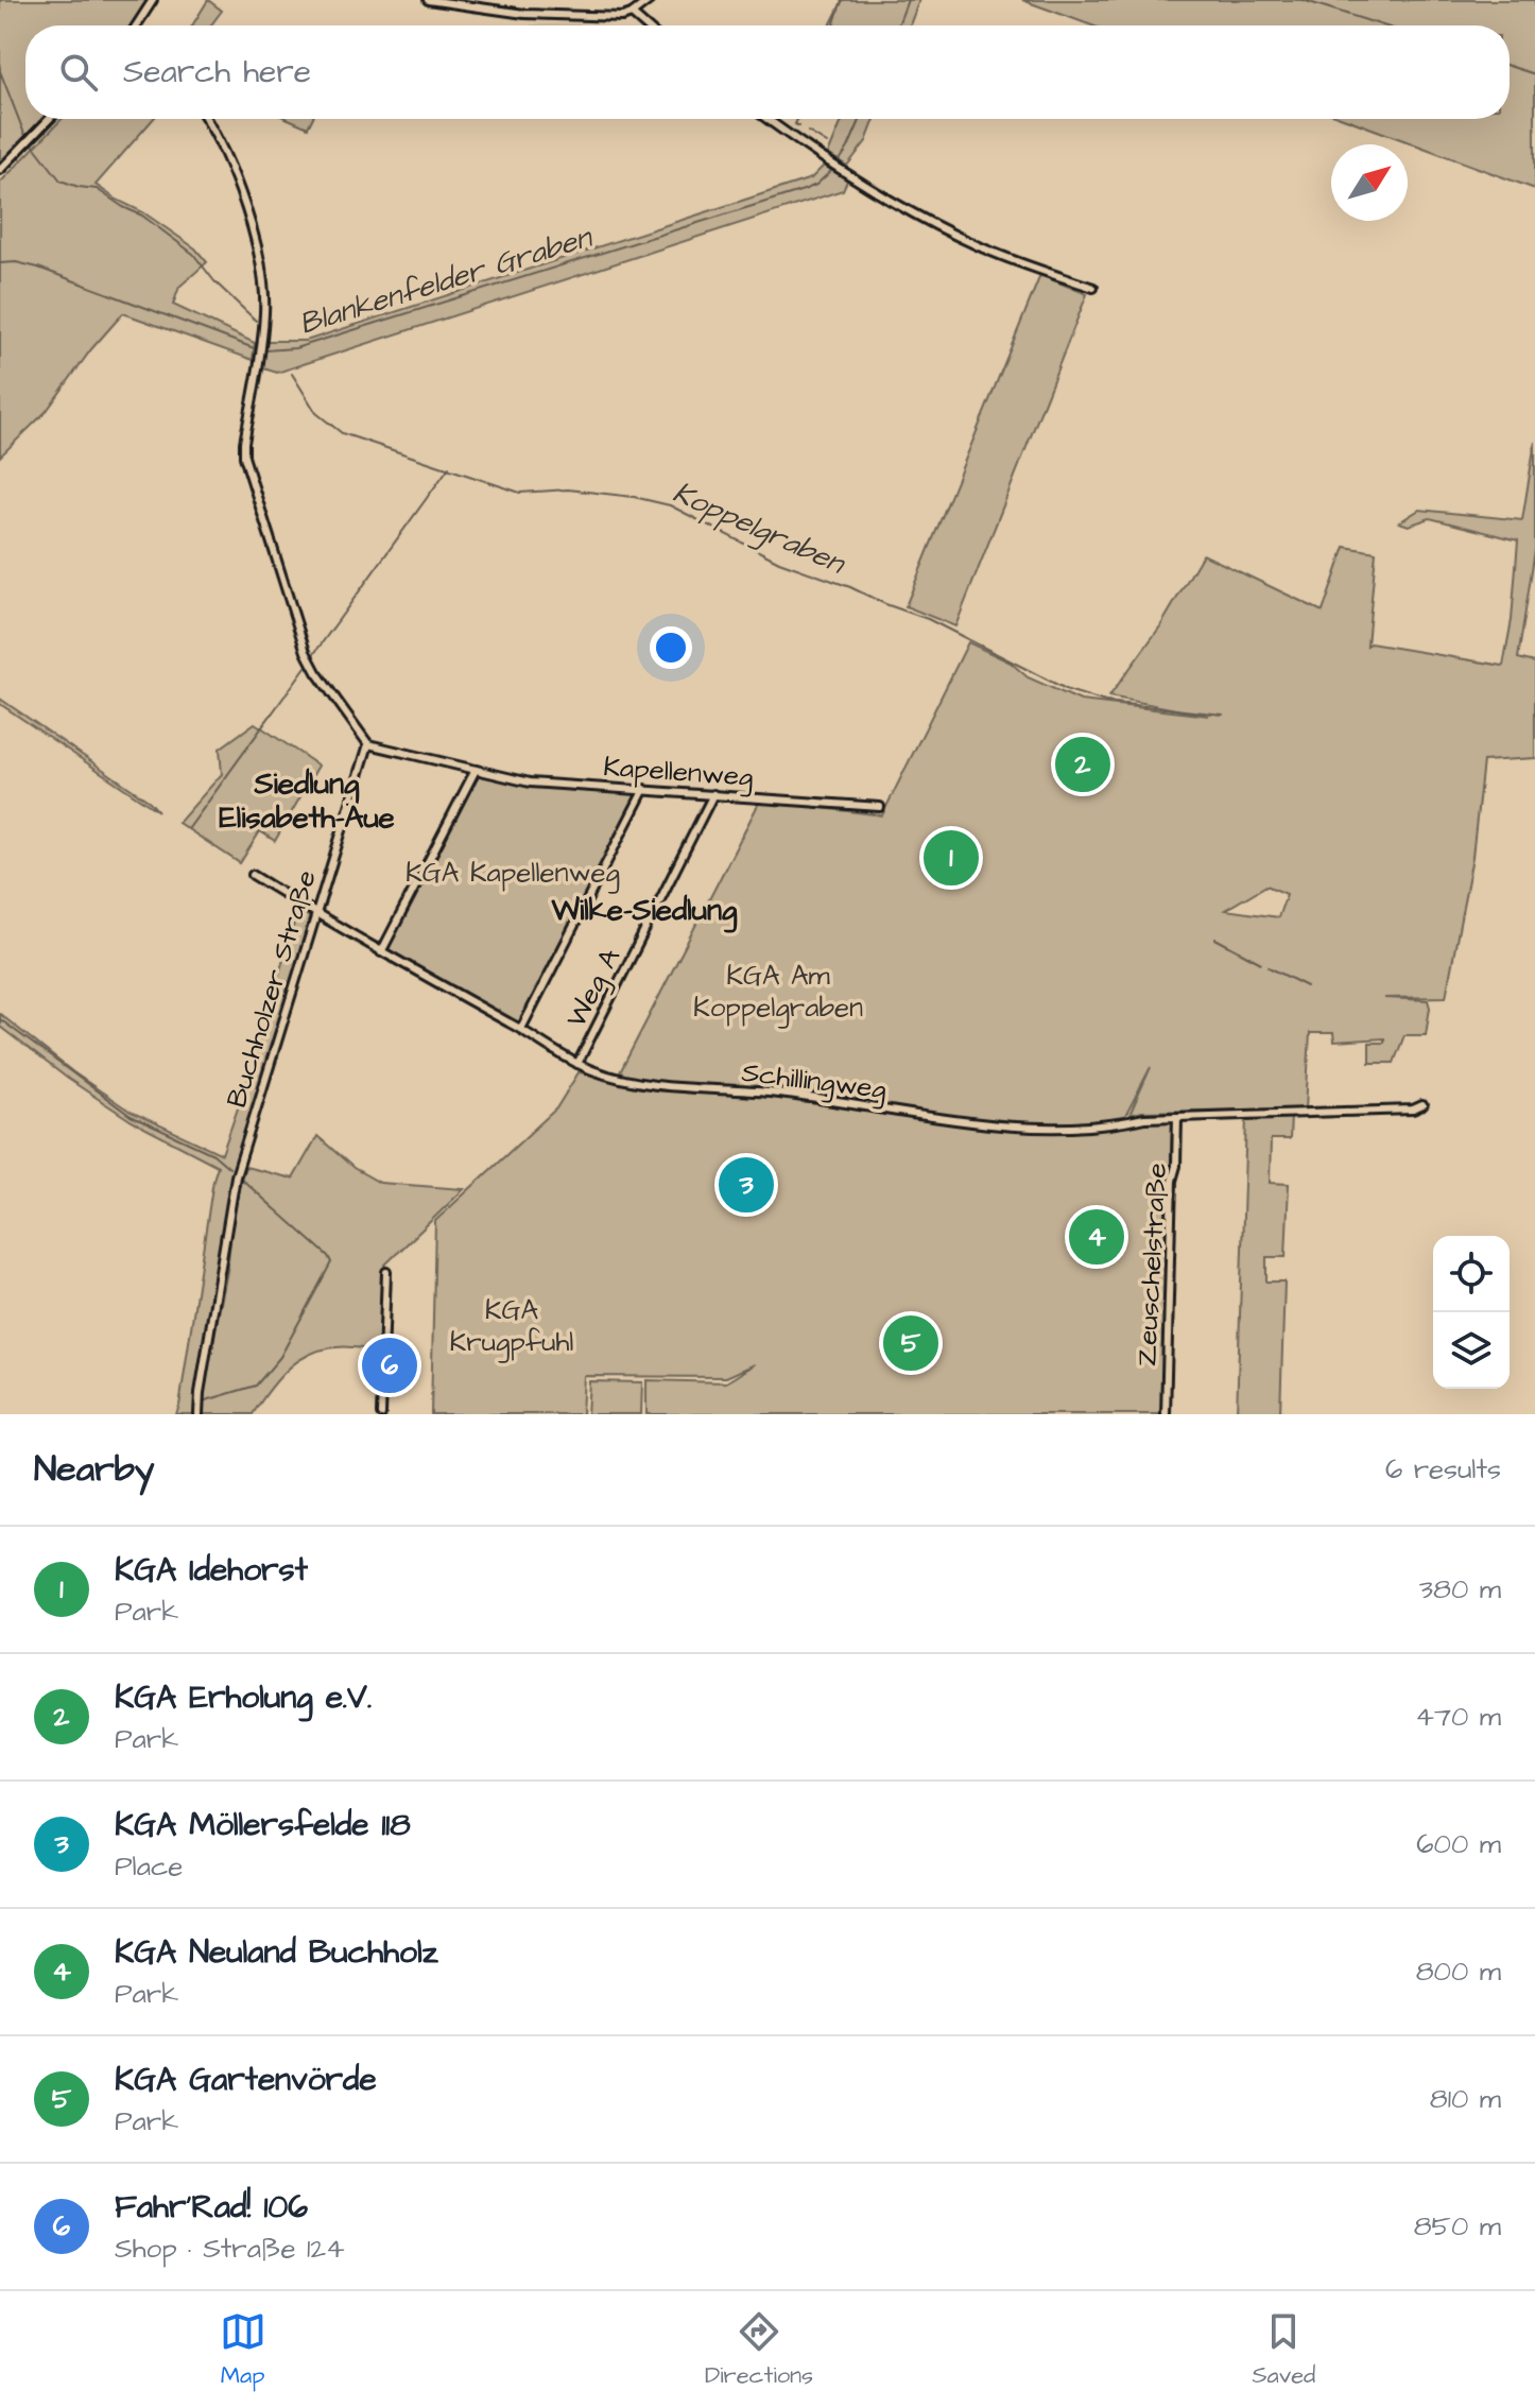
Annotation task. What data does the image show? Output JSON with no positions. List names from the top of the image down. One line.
{"streets":{"street":["Kapellenweg","Weg A","Buchholzer Straße","Schillingweg","Zeuschelstraße"]},"crossings":[["Kapellenweg","Weg A"],["Kapellenweg","Buchholzer Straße"],["Weg A","Schillingweg"],["Buchholzer Straße","Schillingweg"],["Schillingweg","Zeuschelstraße"]],"districts":["Siedlung Elisabeth-Aue","Wilke-Siedlung"],"water":["Blankenfelder Graben","Koppelgraben"],"parks":["KGA Kapellenweg","KGA Am Koppelgraben","KGA Krugpfuhl"],"north":"top right","page":{"search":"Search here","pins":["2","1","3","4","5","6"],"heading":["Nearby","6 results"],"list":[{"mark":"1","name":"KGA Idehorst","note":"Park","value":"380 m"},{"mark":"2","name":"KGA Erholung e.V.","note":"Park","value":"470 m"},{"mark":"3","name":"KGA Möllersfelde 118","note":"Place","value":"600 m"},{"mark":"4","name":"KGA Neuland Buchholz","note":"Park","value":"800 m"},{"mark":"5","name":"KGA Gartenvörde","note":"Park","value":"810 m"},{"mark":"6","name":"Fahr'Rad! 106","note":"Shop · Straße 124","value":"850 m"}],"nav":["Map","Directions","Saved"]}}
